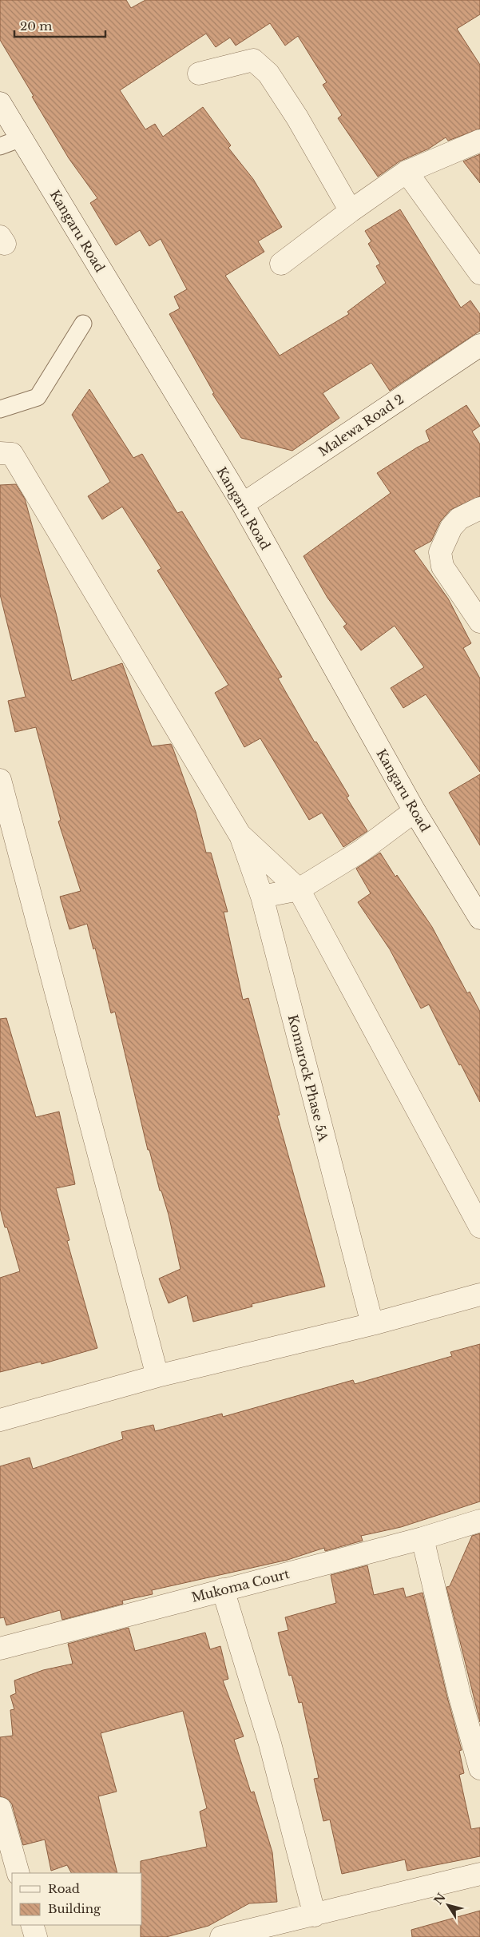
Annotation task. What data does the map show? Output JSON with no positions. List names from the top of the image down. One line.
{"streets":{"street":["Kangaru Road","Malewa Road 2","Komarock Phase 5A","Mukoma Court"]},"crossings":[["Kangaru Road","Malewa Road 2"]],"legend":["Road","Building"],"scale_bar":"20 m","north":"top left"}
